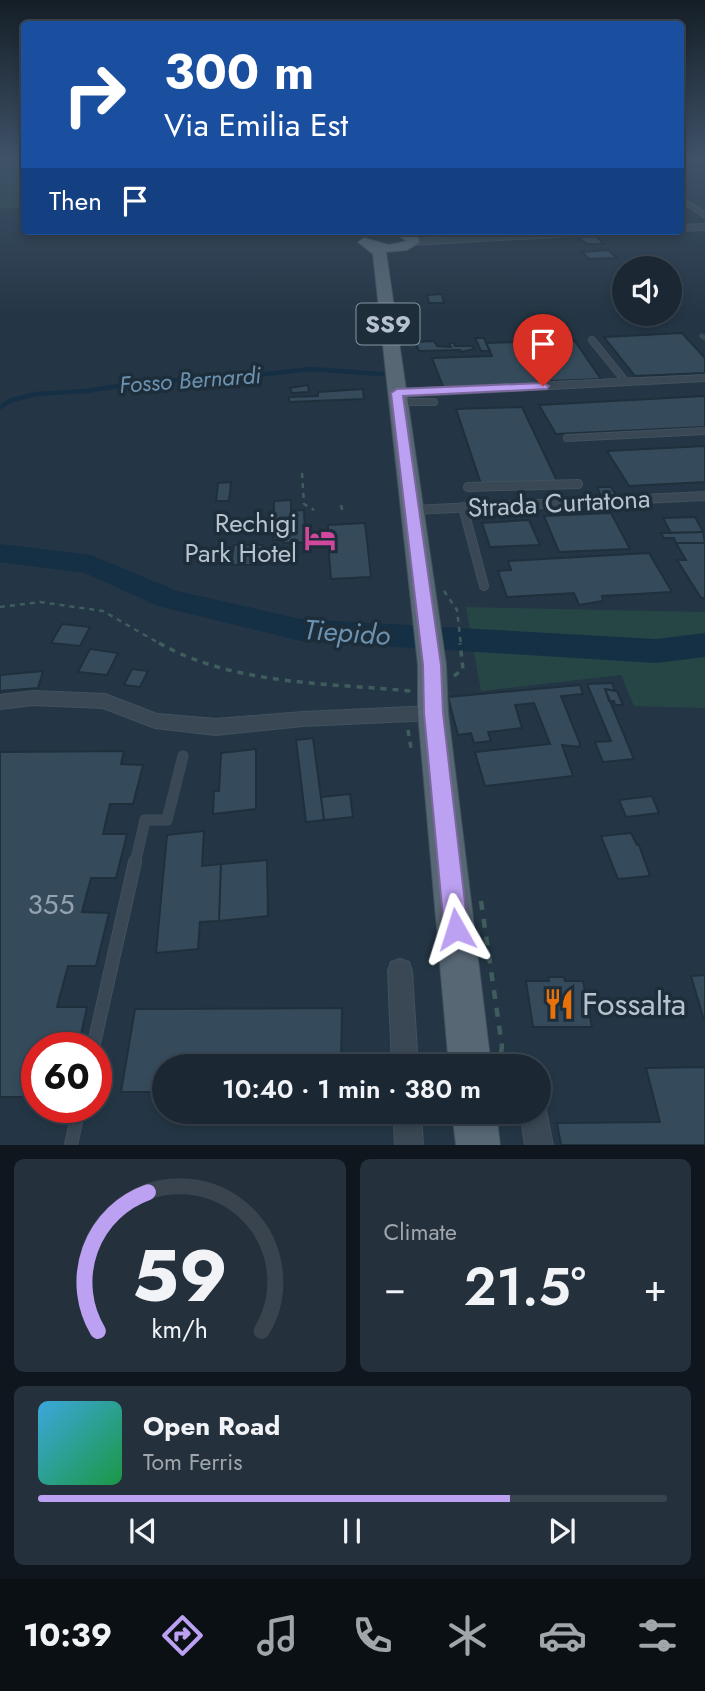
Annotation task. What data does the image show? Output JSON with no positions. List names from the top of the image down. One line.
{"streets":{"main road":["SS9"],"street":["Strada Curtatona"]},"crossings":[["SS9","Strada Curtatona"]],"water":["Fosso Bernardi","Tiepido"],"places":{"hotel":["Rechigi Park Hotel"],"restaurant":["Fossalta"]},"house_numbers":["355"],"page":{"turn":["300 m","Via Emilia Est"],"then":"Then","limit":"60","trip":"10:40 · 1 min · 380 m","tile":"Climate","heat":["−","21.5°","+"],"song":["Open Road","Tom Ferris"],"tabs":"10:39","gauge":["59","km/h"]}}
